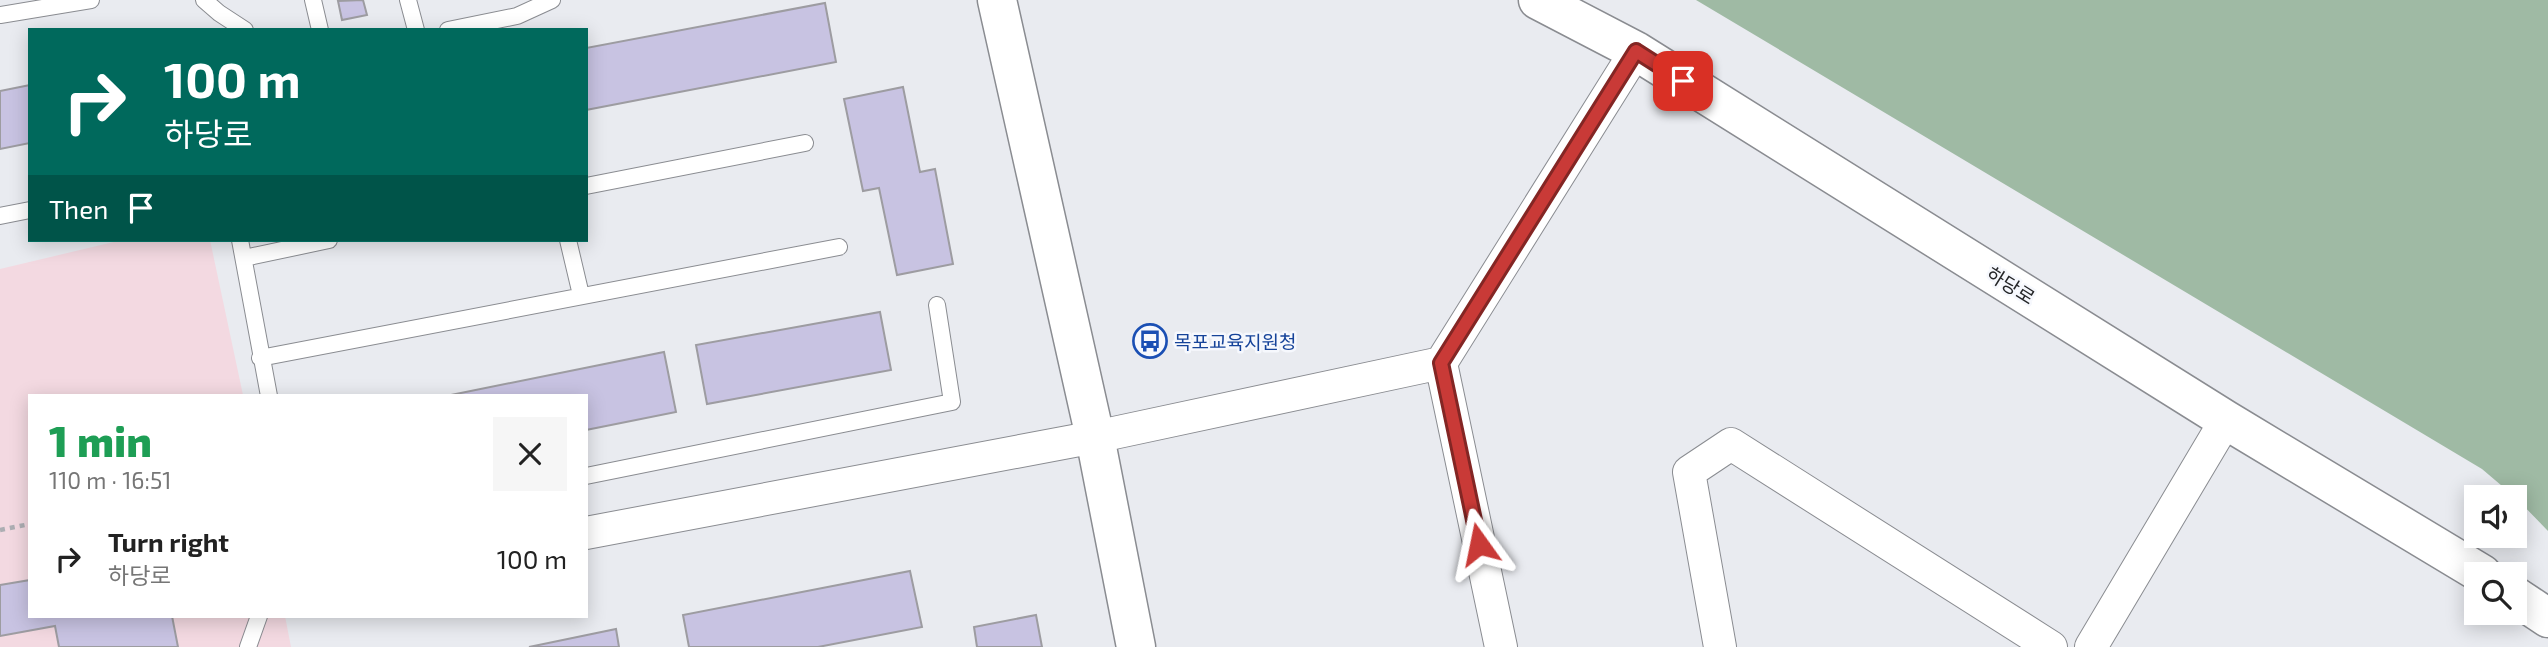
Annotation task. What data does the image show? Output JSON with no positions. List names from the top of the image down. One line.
{"streets":{"street":["하당로"]},"places":{"bus stop":["목포교육지원청"]},"page":{"turn":["100 m","하당로"],"then":"Then","heading":["1 min","110 m · 16:51"],"list":[{"name":"Turn right","note":"하당로","value":"100 m"}]}}
